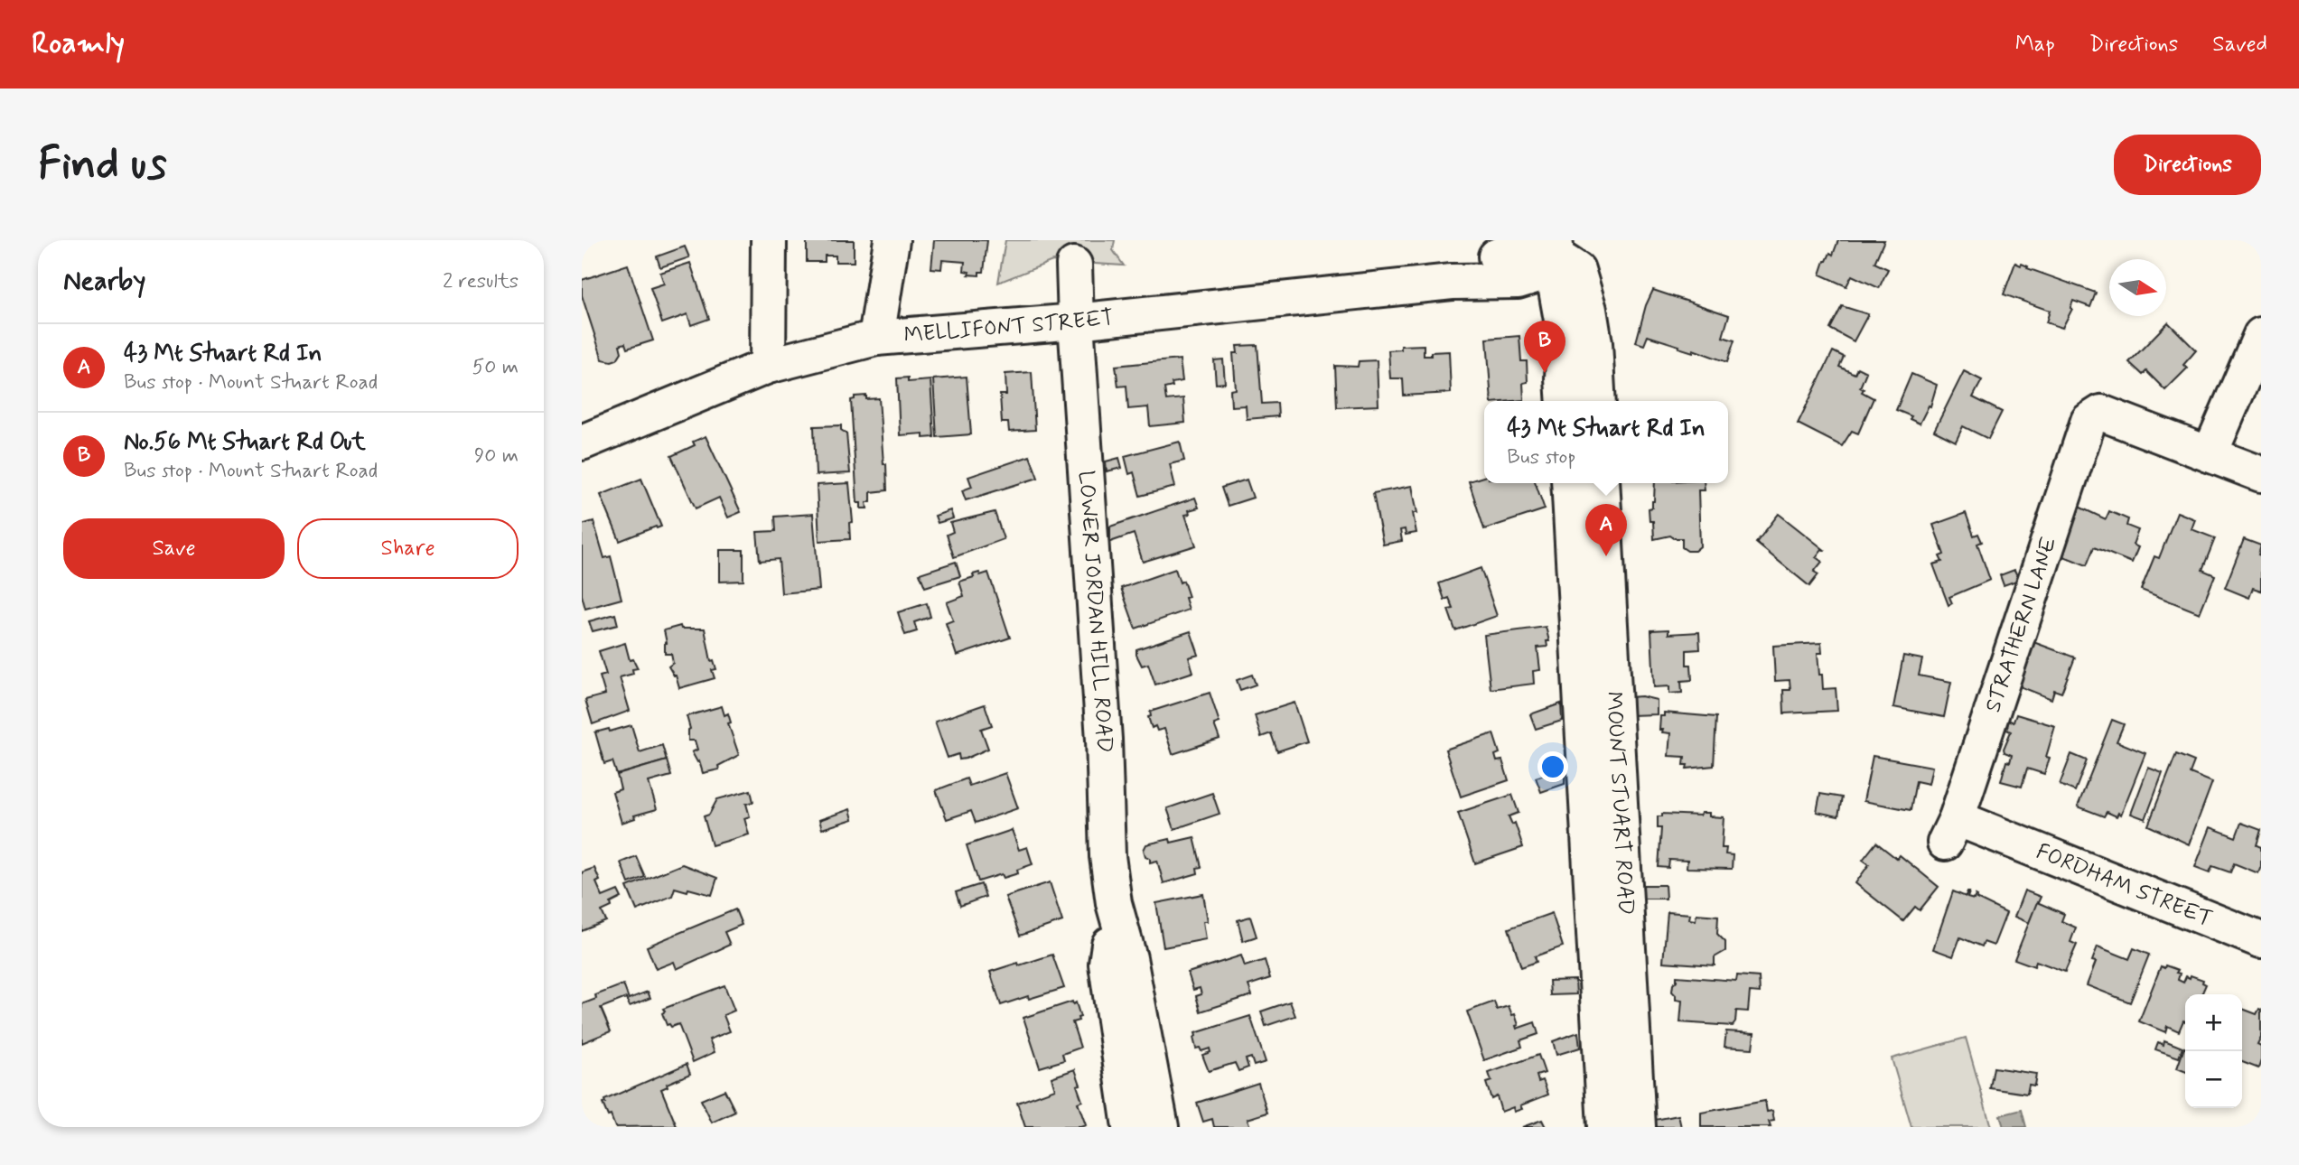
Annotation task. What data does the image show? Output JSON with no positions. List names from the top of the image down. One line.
{"streets":{"street":["MELLIFONT STREET","LOWER JORDAN HILL ROAD","STRATHERN LANE","MOUNT STUART ROAD","FORDHAM STREET"]},"crossings":[["MELLIFONT STREET","LOWER JORDAN HILL ROAD"],["STRATHERN LANE","FORDHAM STREET"]],"north":"right","page":{"header":"Roamly","nav":["Map","Directions","Saved"],"buttons":["Directions",["Save","Share"]],"title":"Find us","heading":["Nearby","2 results"],"pins":["B","A"],"list":[{"mark":"A","name":"43 Mt Stuart Rd In","note":"Bus stop · Mount Stuart Road","value":"50 m"},{"mark":"B","name":"No.56 Mt Stuart Rd Out","note":"Bus stop · Mount Stuart Road","value":"90 m"}],"popup":["43 Mt Stuart Rd In","Bus stop"],"map_buttons":["+","−"]}}
